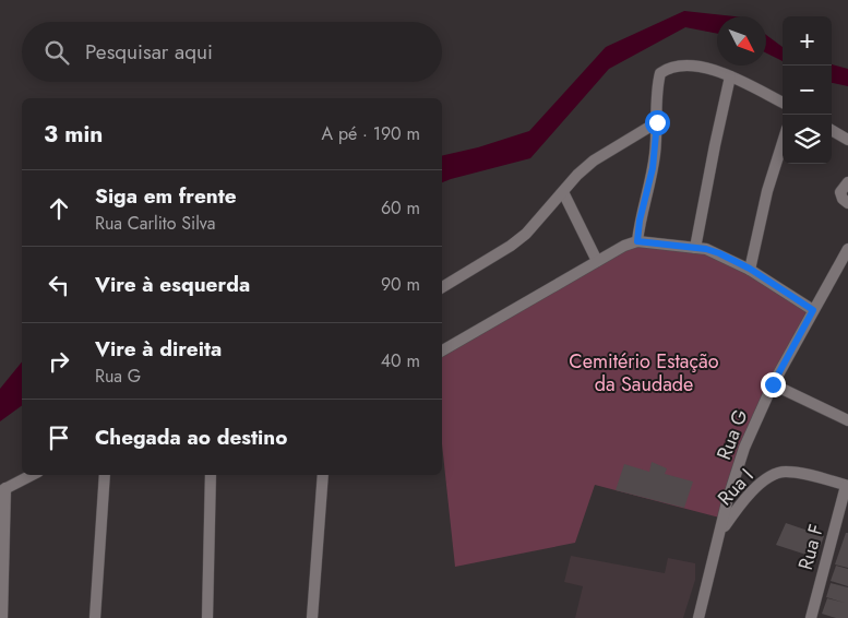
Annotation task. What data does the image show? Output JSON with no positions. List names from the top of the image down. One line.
{"streets":{"street":["Rua G","Rua I","Rua F"]},"crossings":[["Rua G","Rua I"],["Rua I","Rua F"]],"parks":["Cemitério Estação da Saudade"],"north":"bottom right","page":{"map_buttons":["+","−"],"search":"Pesquisar aqui","heading":["3 min","A pé · 190 m"],"list":[["Siga em frente","Rua Carlito Silva","60 m"],["Vire à esquerda","90 m"],["Vire à direita","Rua G","40 m"],"Chegada ao destino"]}}
